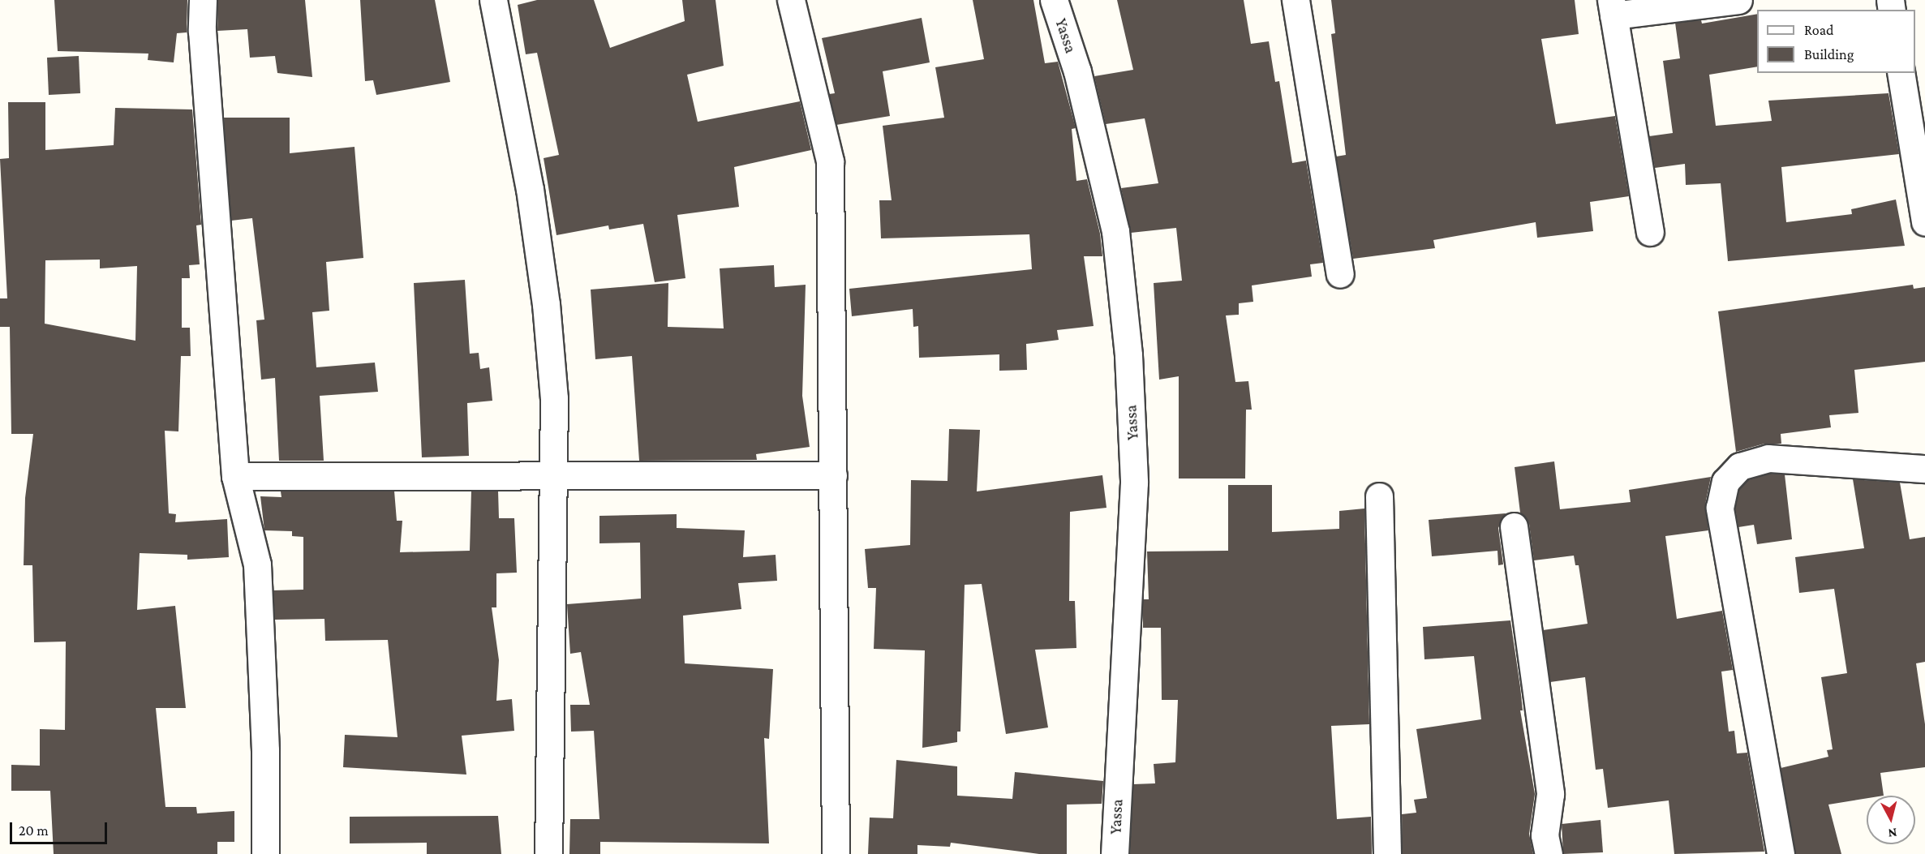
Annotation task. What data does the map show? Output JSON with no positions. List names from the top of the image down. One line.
{"streets":{"street":["Yassa"]},"legend":["Road","Building"],"scale_bar":"20 m","north":"bottom"}
